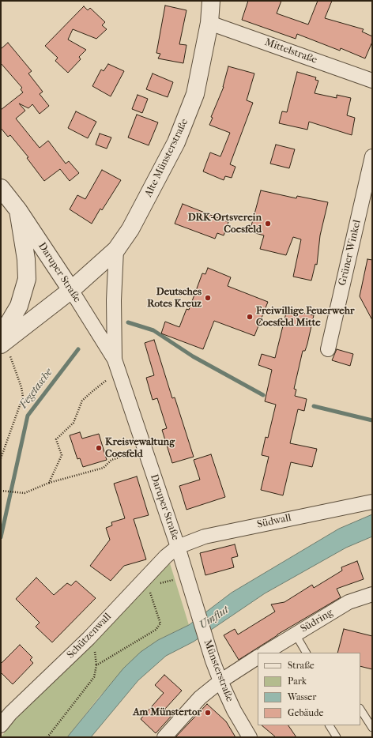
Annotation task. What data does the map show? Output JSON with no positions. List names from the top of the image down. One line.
{"streets":{"street":["Mittelstraße","Alte Münsterstraße","Grüner Winkel","Daruper Straße","Südwall","Südring","Schützenwall","Münsterstraße"]},"crossings":[["Mittelstraße","Alte Münsterstraße"],["Alte Münsterstraße","Daruper Straße"],["Daruper Straße","Südwall"],["Daruper Straße","Schützenwall"],["Daruper Straße","Münsterstraße"],["Südwall","Schützenwall"],["Südwall","Münsterstraße"],["Schützenwall","Münsterstraße"]],"water":["Fegetasche","Umflut"],"places":["DRK-Ortsverein Coesfeld","Deutsches Rotes Kreuz","Freiwillige Feuerwehr Coesfeld Mitte","Kreisvewaltung Coesfeld","Am Münstertor"],"legend":["Straße","Park","Wasser","Gebäude"]}
